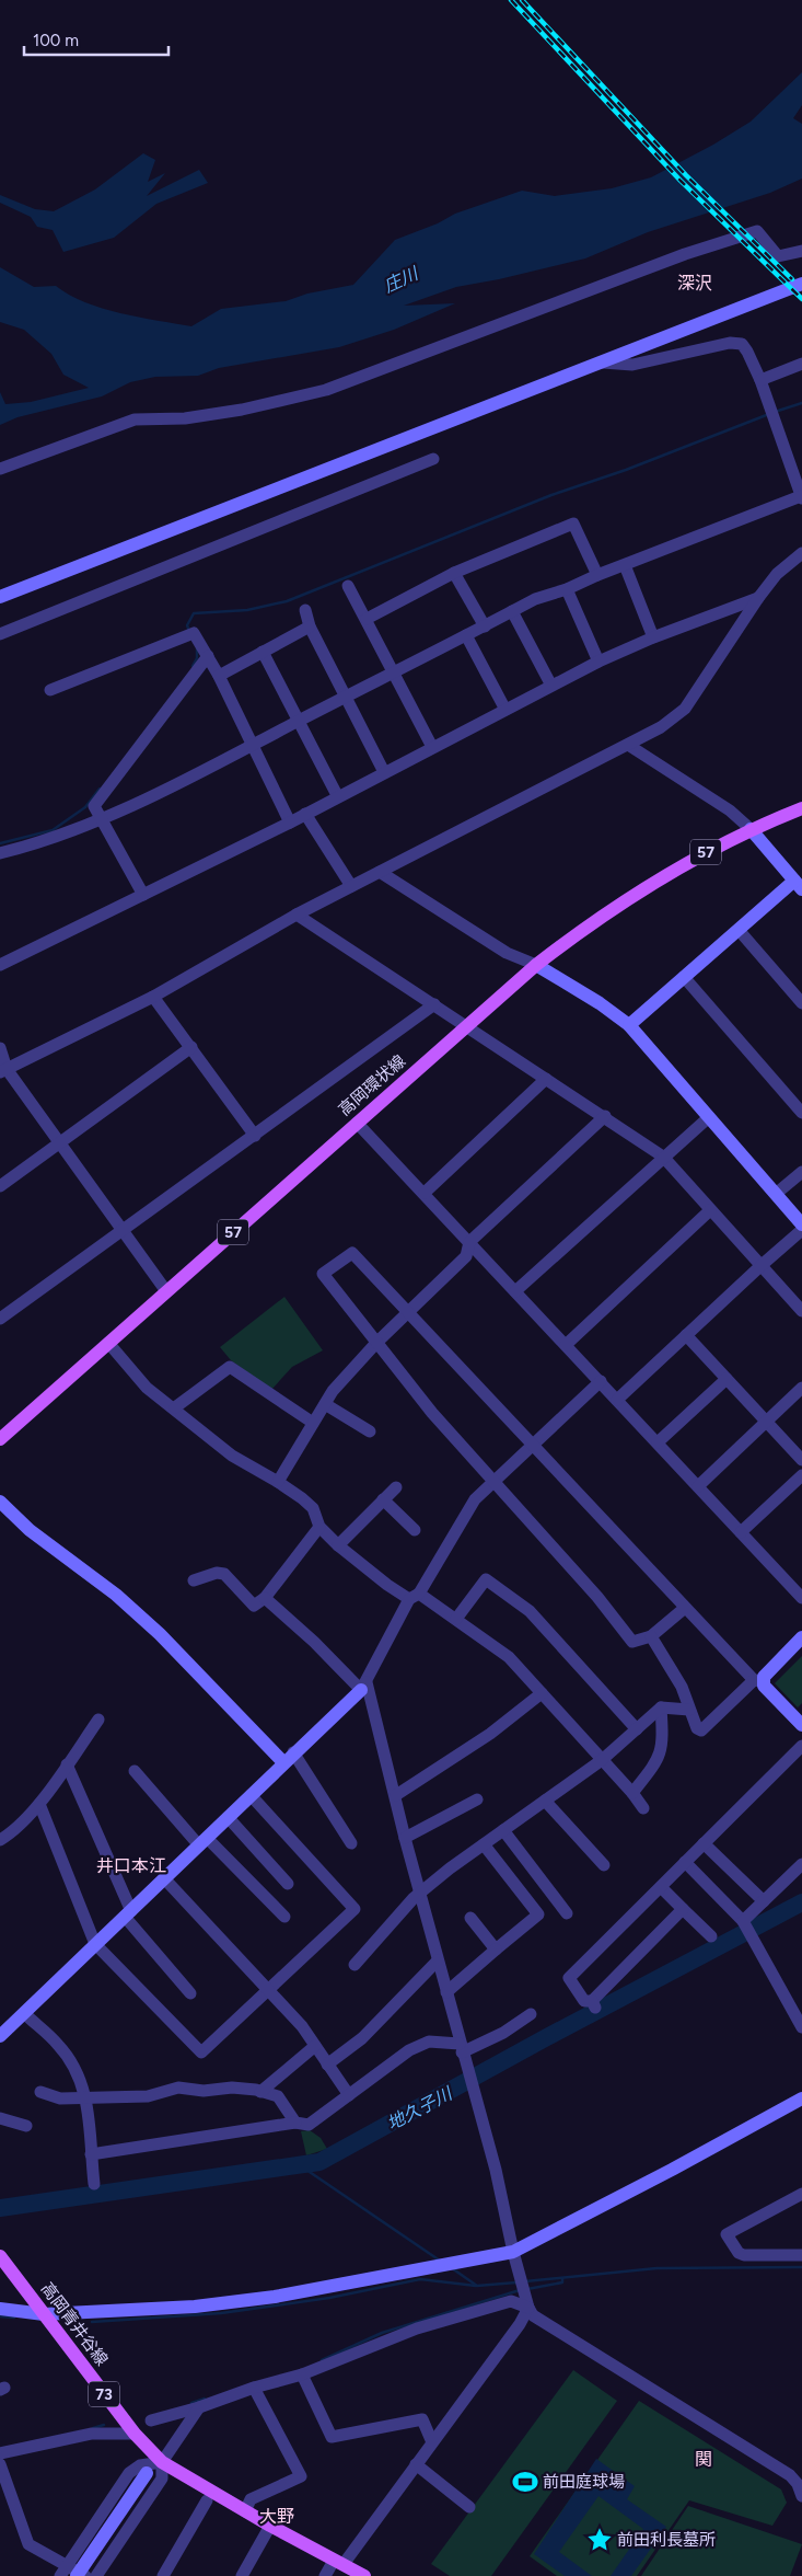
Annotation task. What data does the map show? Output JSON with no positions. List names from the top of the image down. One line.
{"streets":{"main road":["57","高岡環状線","高岡青井谷線","73"]},"districts":["深沢","井口本江","関","大野"],"water":["庄川","地久子川"],"places":{"sports":["前田庭球場"],"place":["前田利長墓所"]},"scale_bar":"100 m"}
